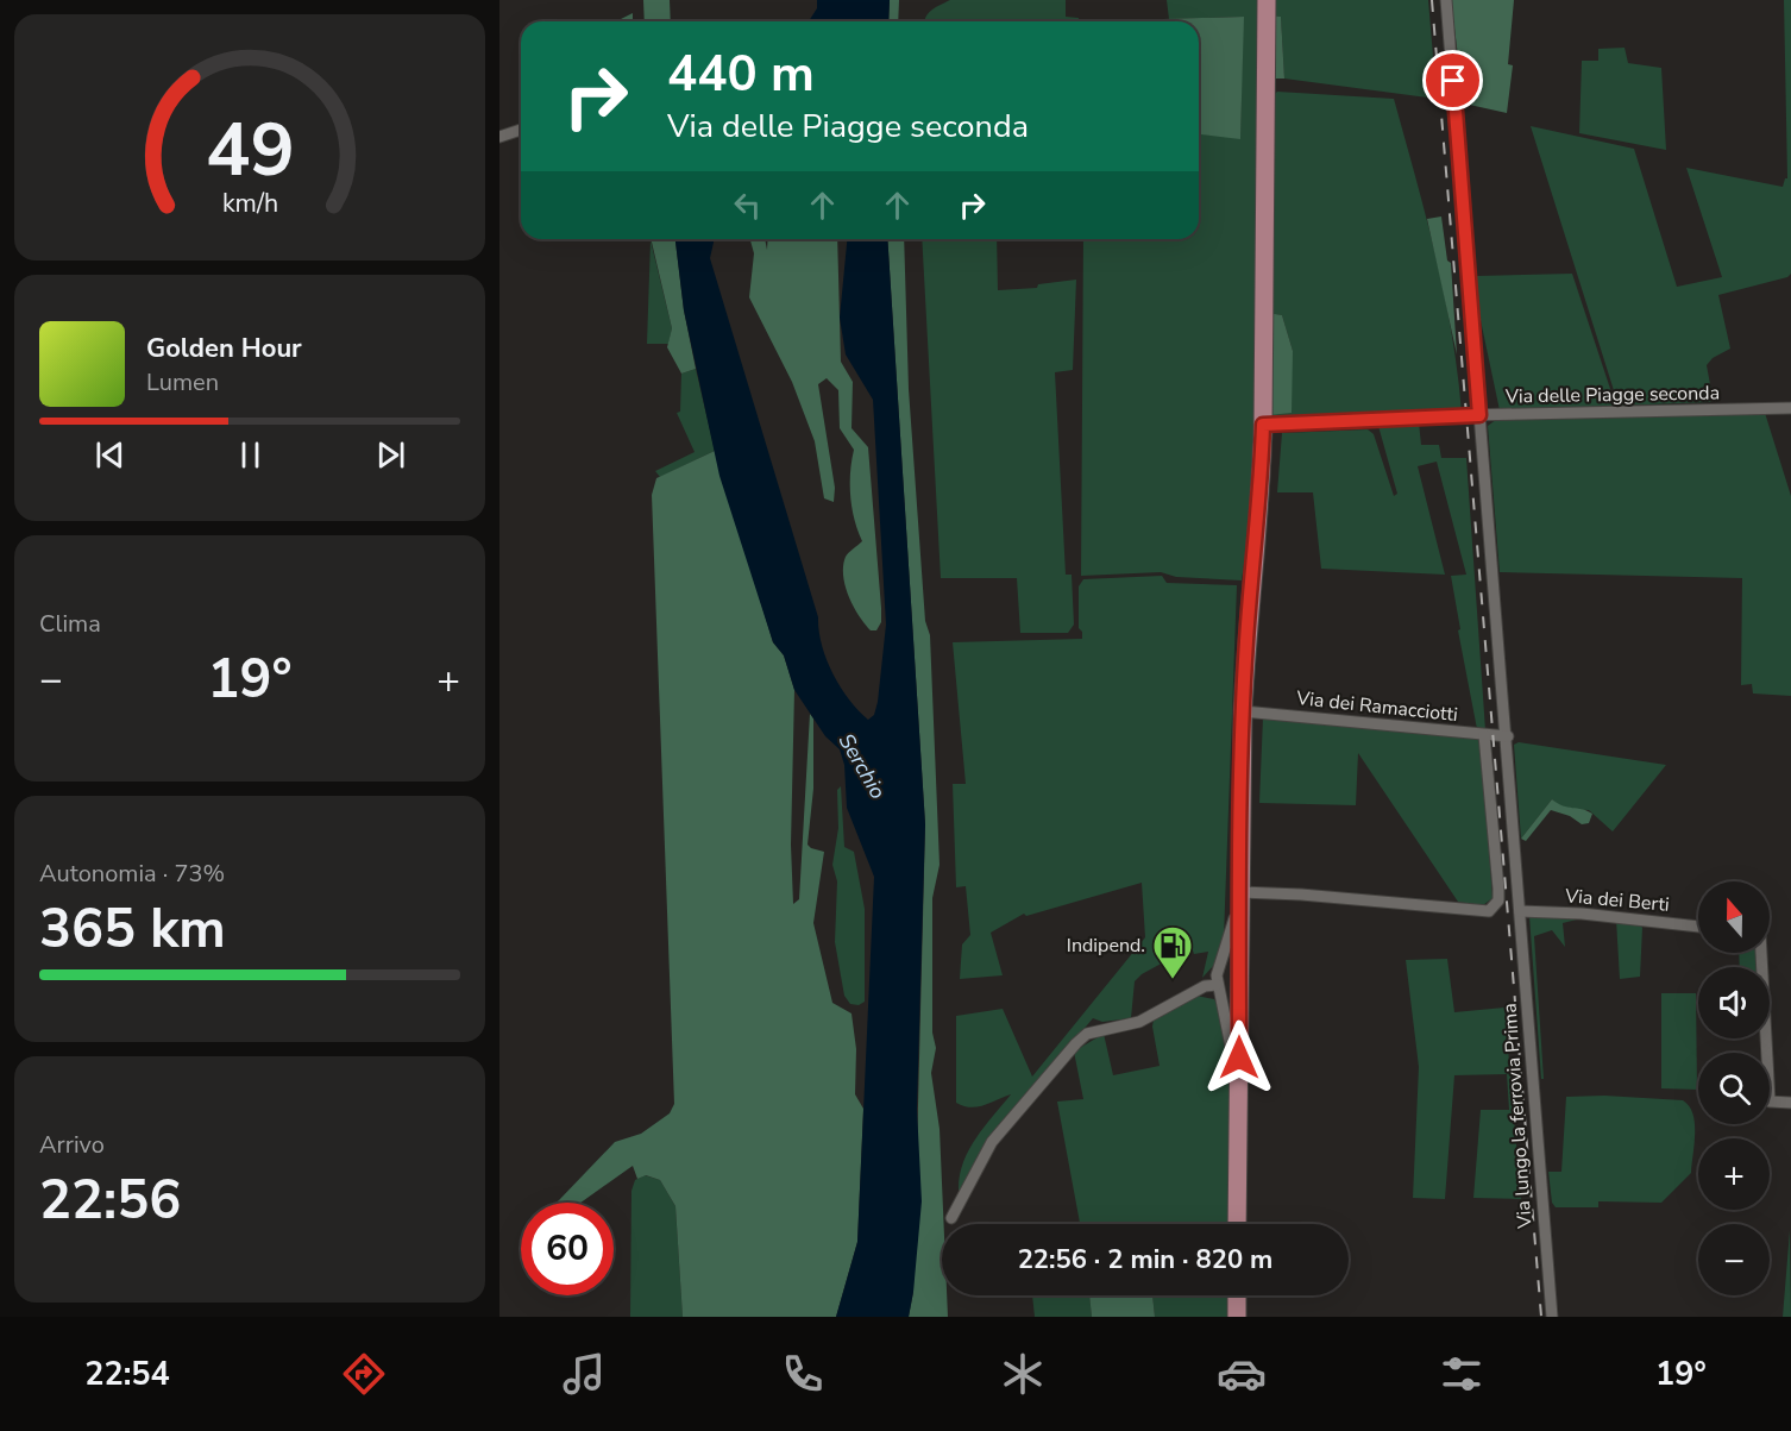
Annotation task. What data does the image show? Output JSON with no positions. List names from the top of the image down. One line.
{"streets":{"street":["Via delle Piagge seconda","Via dei Ramacciotti","Via dei Berti","Via lungo la ferrovia Prima"]},"crossings":[["Via delle Piagge seconda","Via lungo la ferrovia Prima"],["Via dei Ramacciotti","Via lungo la ferrovia Prima"],["Via dei Berti","Via lungo la ferrovia Prima"]],"water":["Serchio"],"places":{"fuel station":["Indipend."]},"north":"top","page":{"turn":["440 m","Via delle Piagge seconda"],"song":["Golden Hour","Lumen"],"tile":["Clima",["Autonomia · 73%","365 km"],["Arrivo","22:56"]],"heat":["−","19°","+"],"map_buttons":["+","−"],"limit":"60","trip":"22:56 · 2 min · 820 m","tabs":["22:54","19°"],"gauge":["49","km/h"]}}
